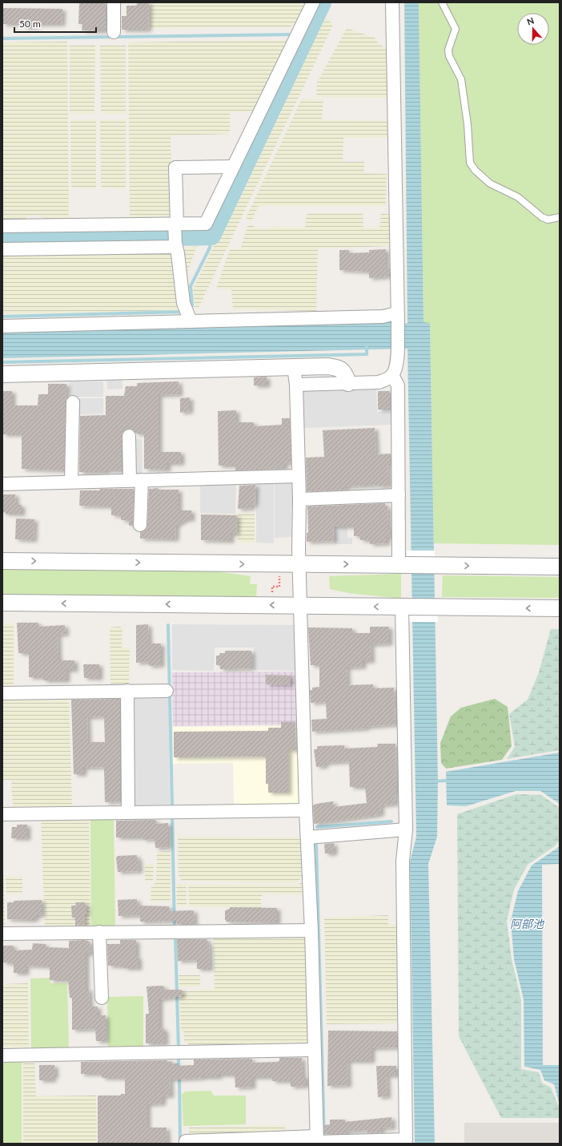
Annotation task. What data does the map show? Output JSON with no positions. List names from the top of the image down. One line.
{"water":["阿部池"],"scale_bar":"50 m","north":"top"}
